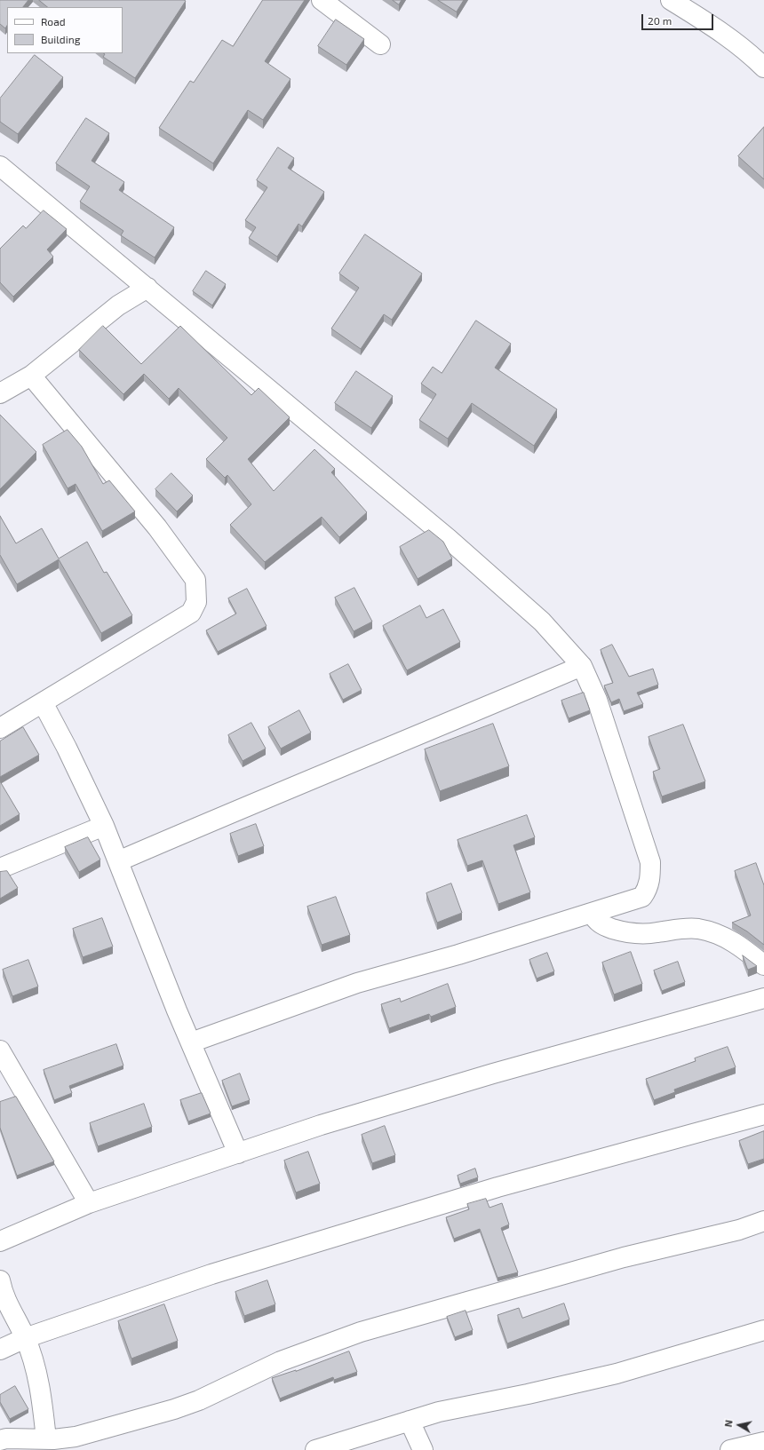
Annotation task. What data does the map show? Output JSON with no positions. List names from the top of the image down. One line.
{"legend":["Road","Building"],"scale_bar":"20 m","north":"left"}
